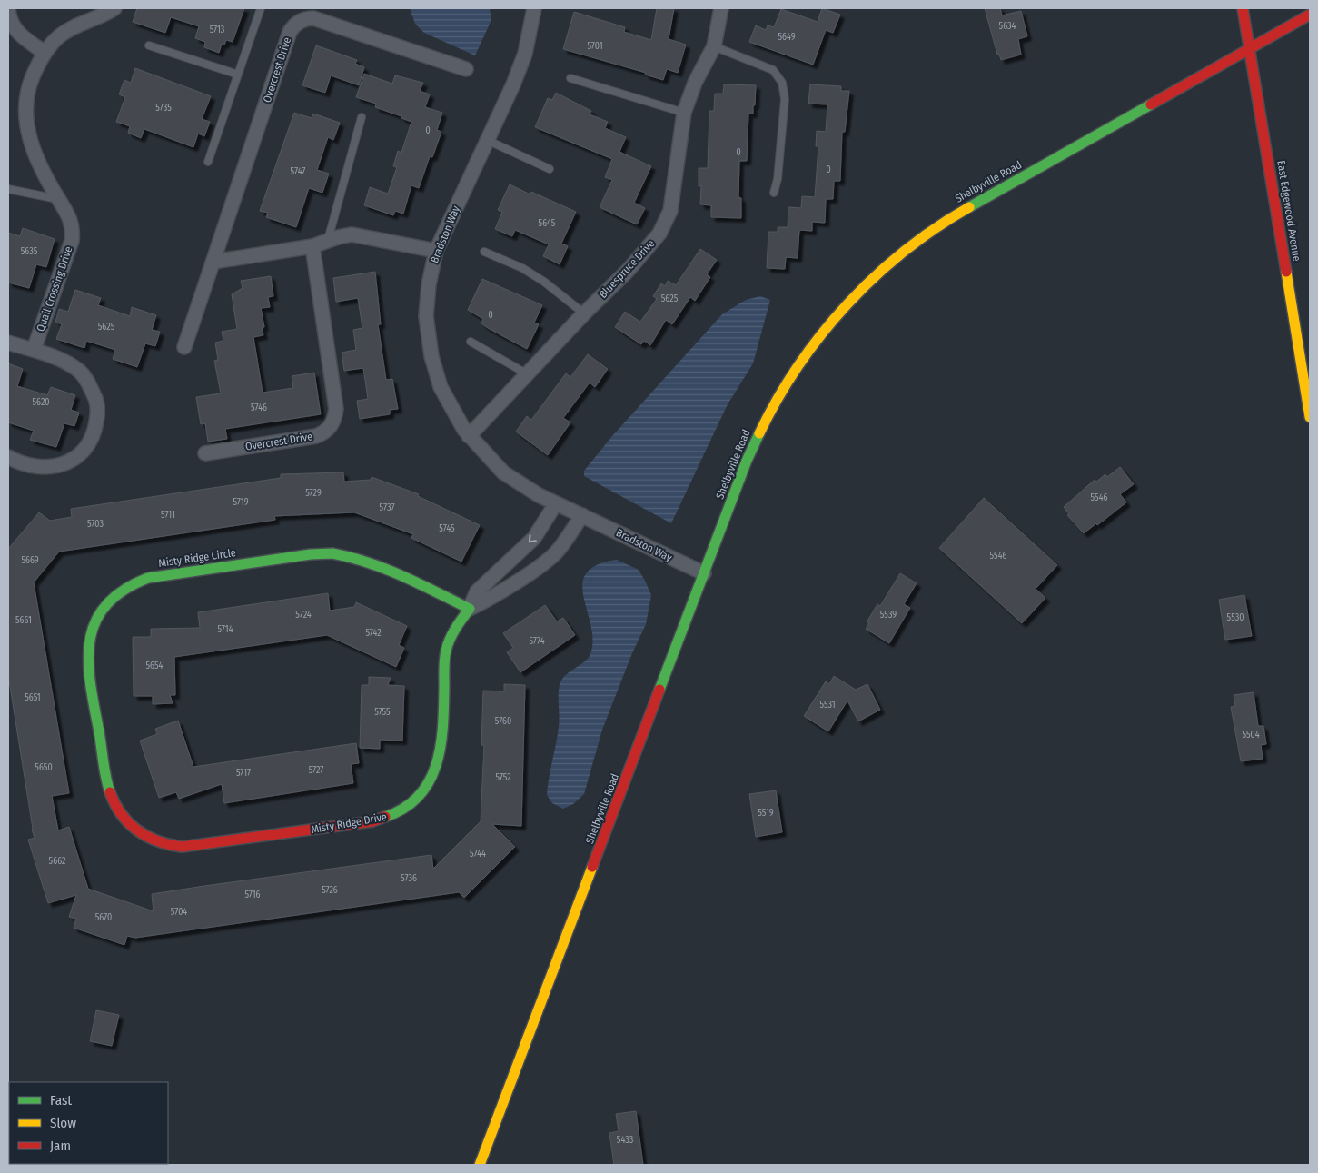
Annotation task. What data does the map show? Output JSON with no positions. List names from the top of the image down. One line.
{"streets":{"main road":["Shelbyville Road","East Edgewood Avenue","Misty Ridge Circle","Misty Ridge Drive"],"street":["Overcrest Drive","Bradston Way","Bluespruce Drive","Quail Crossing Drive"]},"crossings":[["Shelbyville Road","East Edgewood Avenue"],["Shelbyville Road","Bradston Way"],["Bradston Way","Bluespruce Drive"],["Bradston Way","Misty Ridge Drive"],["Misty Ridge Circle","Misty Ridge Drive"]],"house_numbers":["5634","5713","5649","5701","5735","0","0","0","5747","5645","5635","5625","0","5625","5620","5746","5729","5546","5719","5737","5711","5703","5745","5546","5669","5724","5539","5530","5661","5714","5742","5774","5654","5651","5531","5755","5760","5504","5650","5727","5717","5752","5519","5744","5662","5736","5726","5716","5704","5670","5433"],"legend":["Fast","Slow","Jam"]}
